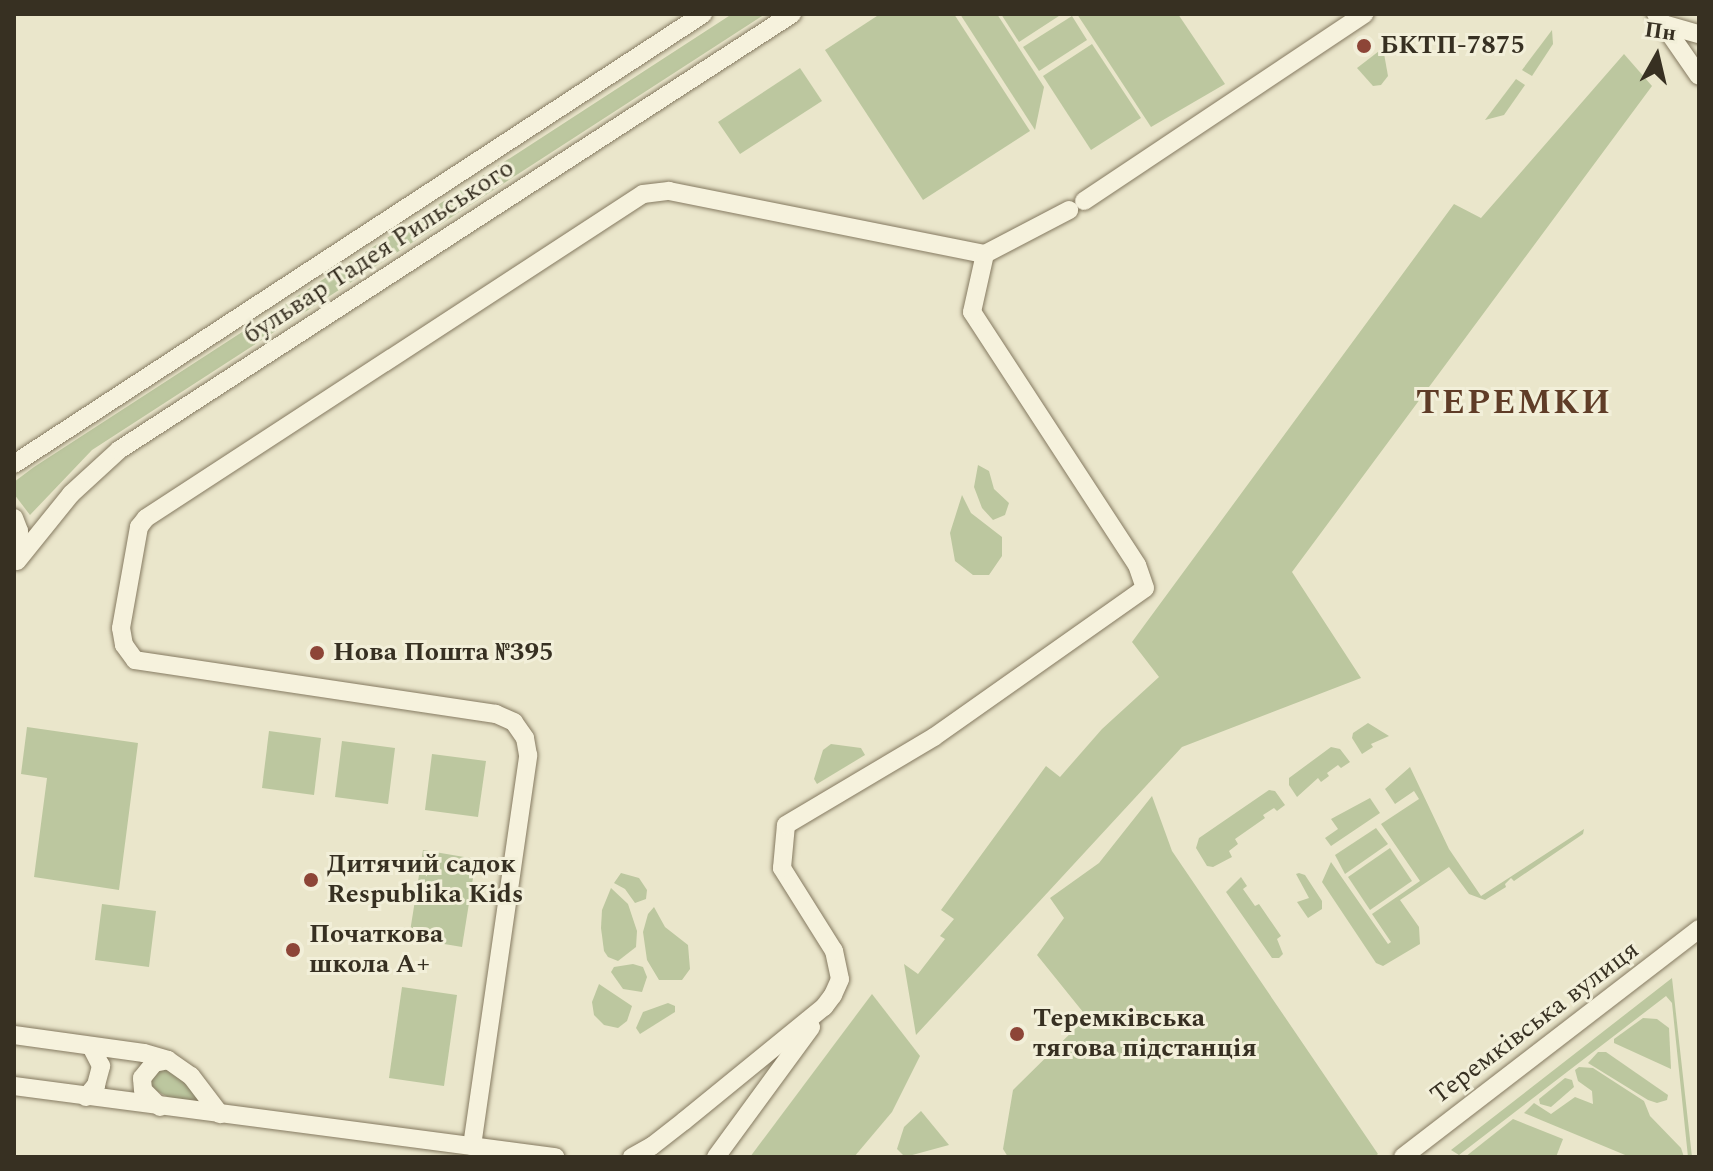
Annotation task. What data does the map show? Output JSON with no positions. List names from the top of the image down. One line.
{"streets":{"street":["бульвар Тадея Рильського","Теремківська вулиця"]},"districts":["ТЕРЕМКИ"],"places":["БКТП-7875","Нова Пошта №395","Дитячий садок Respublika Kids","Початкова школа А+","Теремківська тягова підстанція"],"north":"top"}
